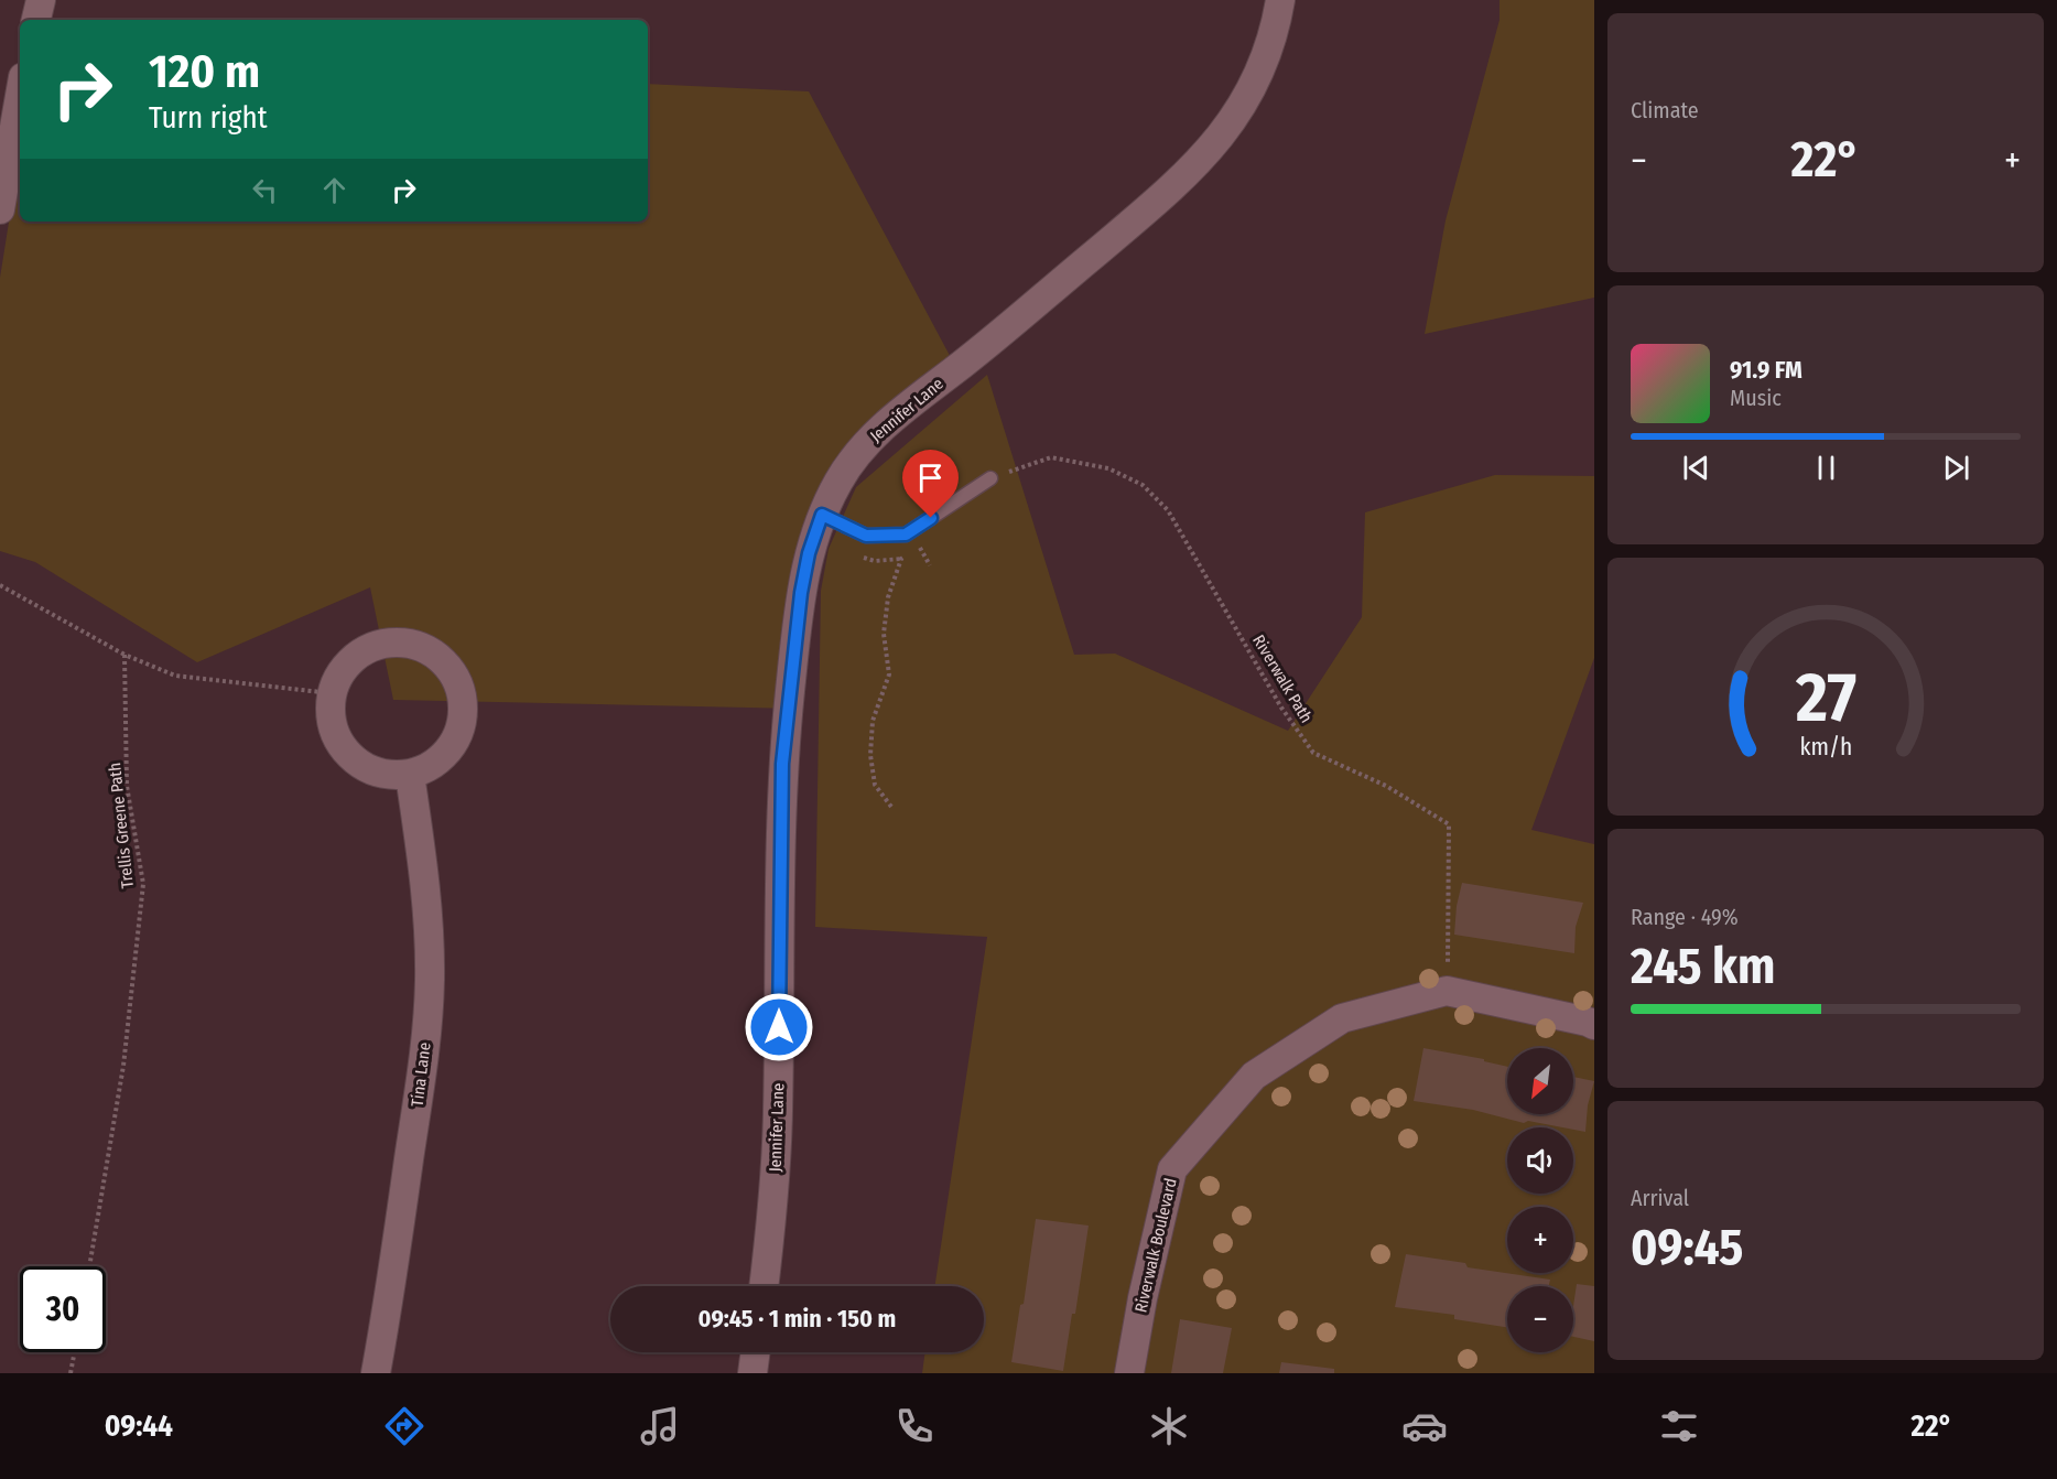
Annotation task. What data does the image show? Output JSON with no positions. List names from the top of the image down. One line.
{"streets":{"street":["Jennifer Lane","Tina Lane","Riverwalk Boulevard"],"path":["Riverwalk Path","Trellis Greene Path"]},"crossings":[["Riverwalk Path","Riverwalk Boulevard"]],"north":"bottom left","page":{"tile":["Climate",["Range · 49%","245 km"],["Arrival","09:45"]],"turn":["120 m","Turn right"],"heat":["−","22°","+"],"song":["91.9 FM","Music"],"map_buttons":["+","−"],"limit":"30","trip":"09:45 · 1 min · 150 m","tabs":["09:44","22°"],"gauge":["27","km/h"]}}
